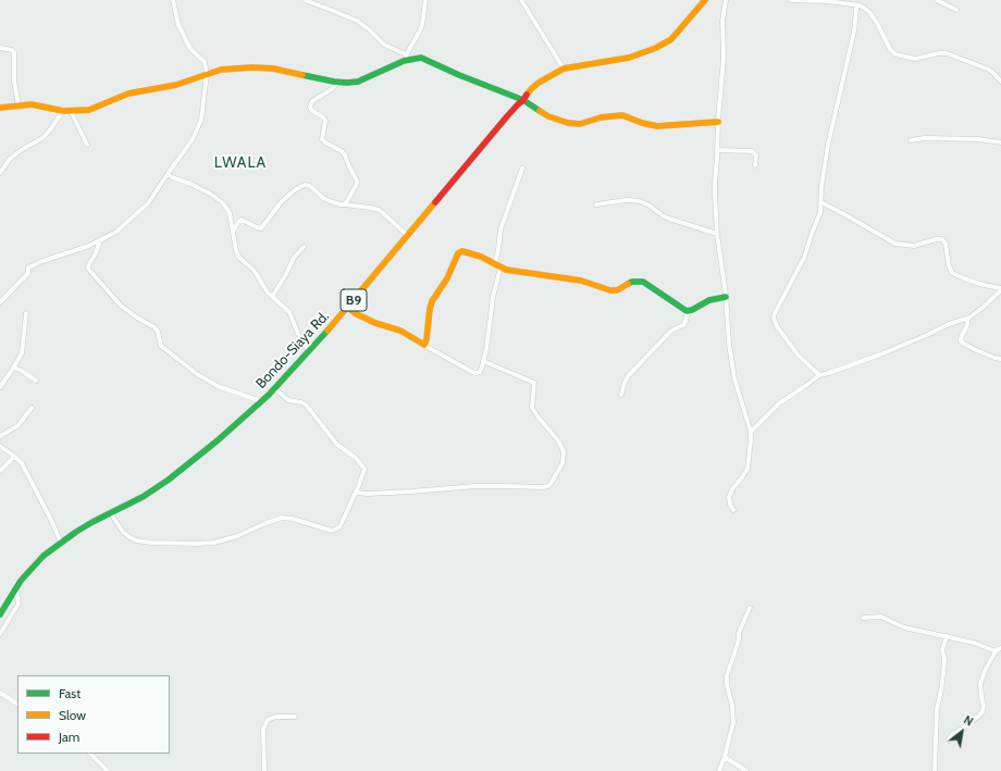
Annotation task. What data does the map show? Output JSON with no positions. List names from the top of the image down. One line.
{"streets":{"main road":["B9","Bondo-Siaya Rd."]},"districts":["LWALA"],"legend":["Fast","Slow","Jam"],"north":"top right"}
